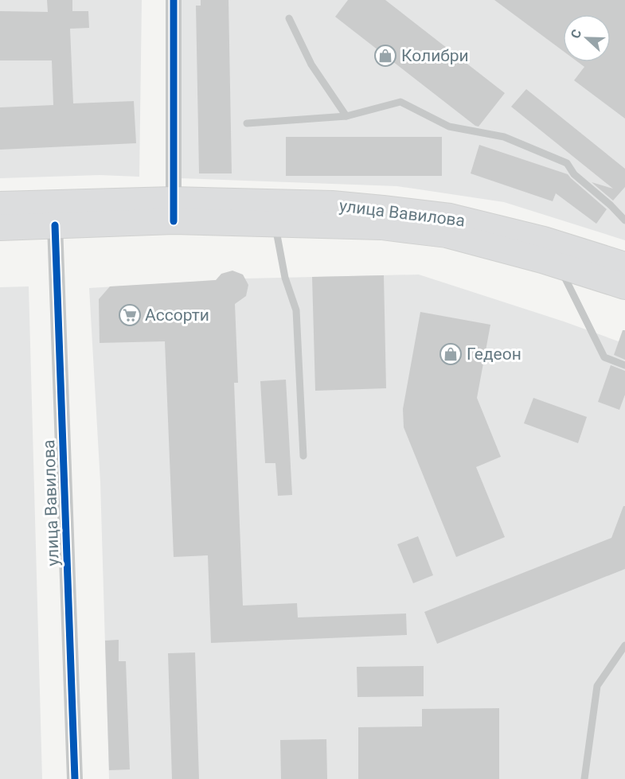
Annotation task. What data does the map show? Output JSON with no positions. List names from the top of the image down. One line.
{"streets":{"main road":["улица Вавилова"]},"places":{"shop":["Колибри","Гедеон"],"supermarket":["Ассорти"]},"north":"left"}
